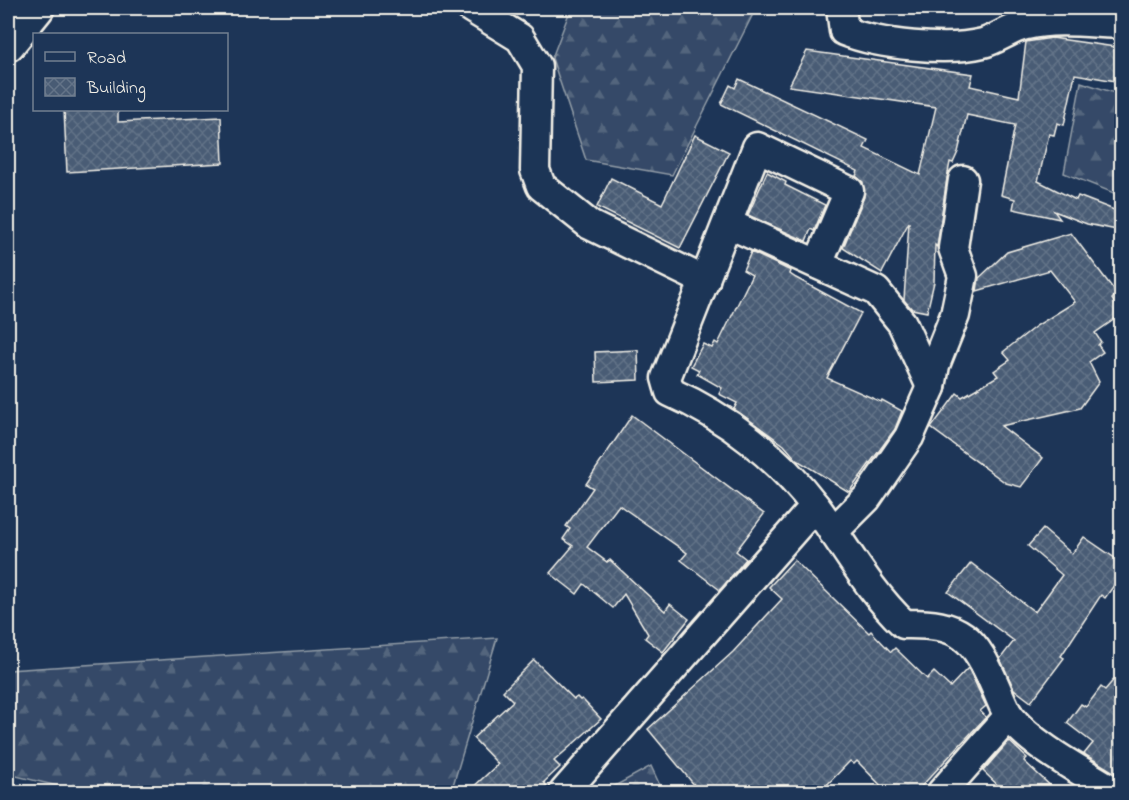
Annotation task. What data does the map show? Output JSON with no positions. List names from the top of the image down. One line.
{"legend":["Road","Building"]}
